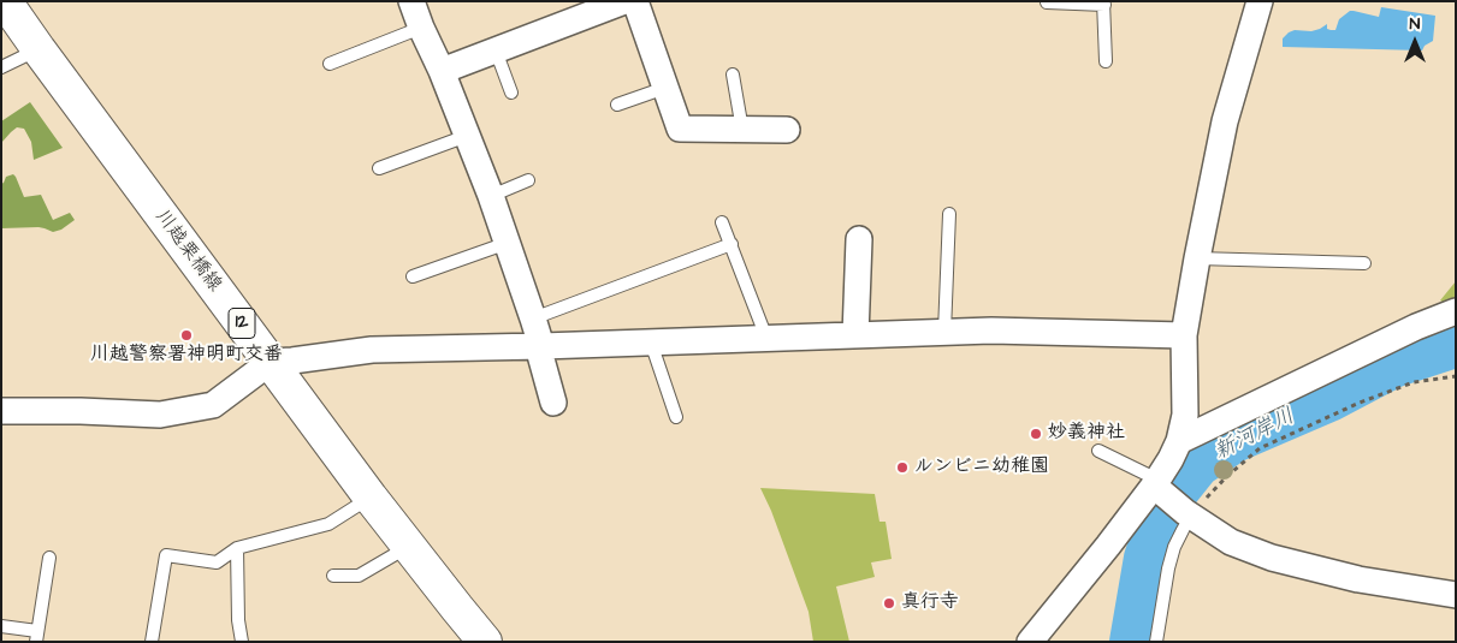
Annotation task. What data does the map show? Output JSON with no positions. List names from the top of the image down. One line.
{"streets":{"main road":["川越栗橋線","12"]},"water":["新河岸川"],"places":["川越警察署神明町交番","妙義神社","ルンビニ幼稚園","真行寺"],"north":"top"}
